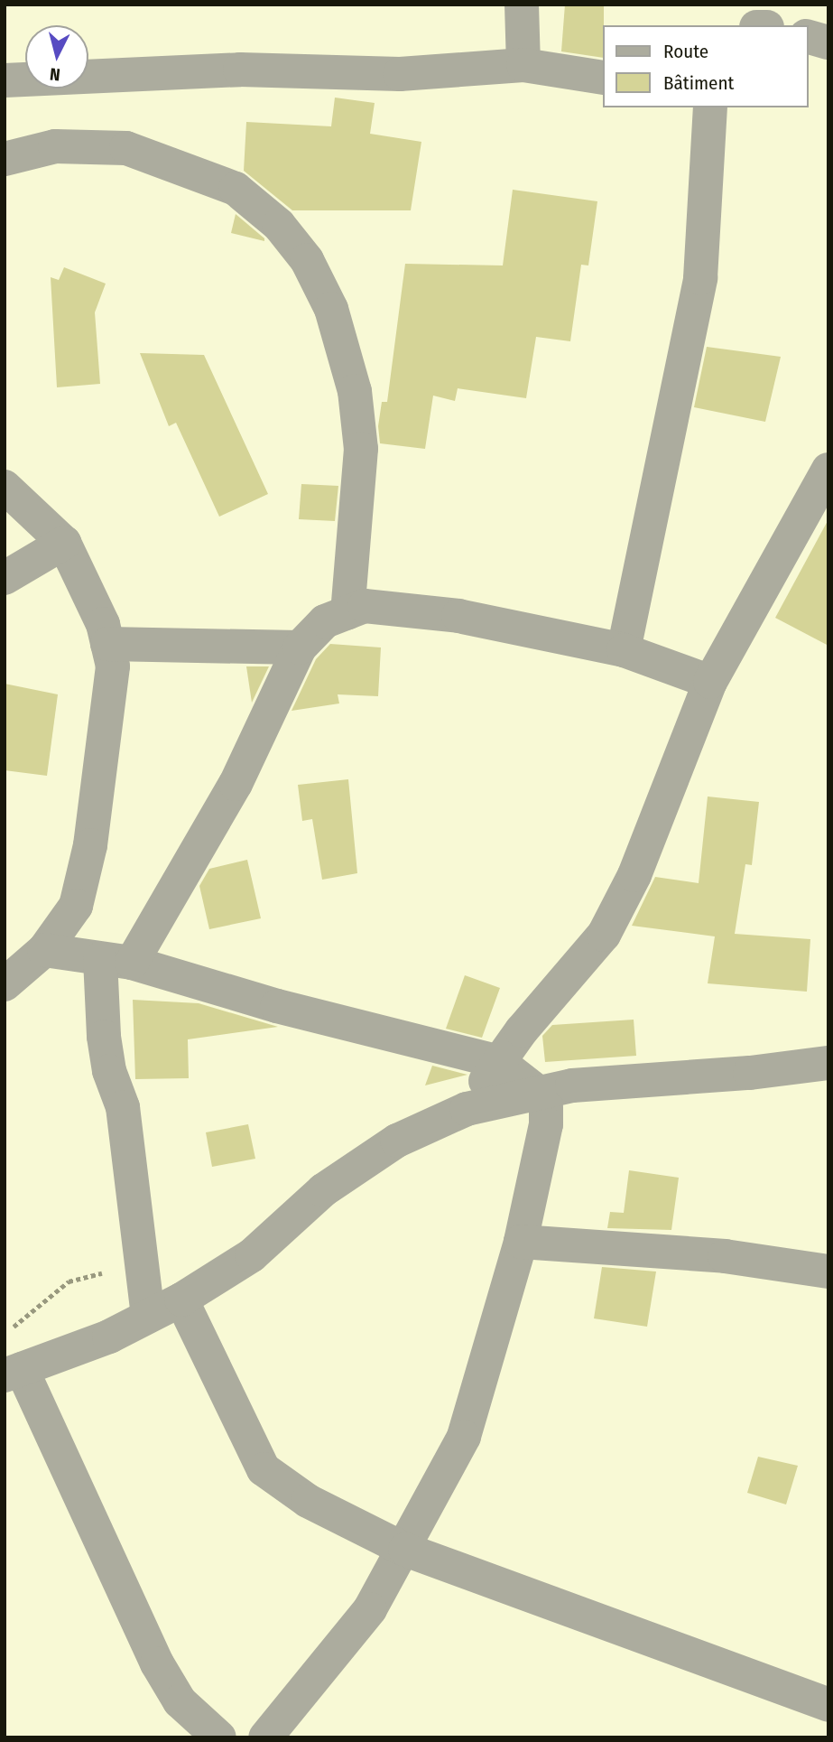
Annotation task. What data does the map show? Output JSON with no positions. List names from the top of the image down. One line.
{"legend":["Route","Bâtiment"],"north":"bottom"}
